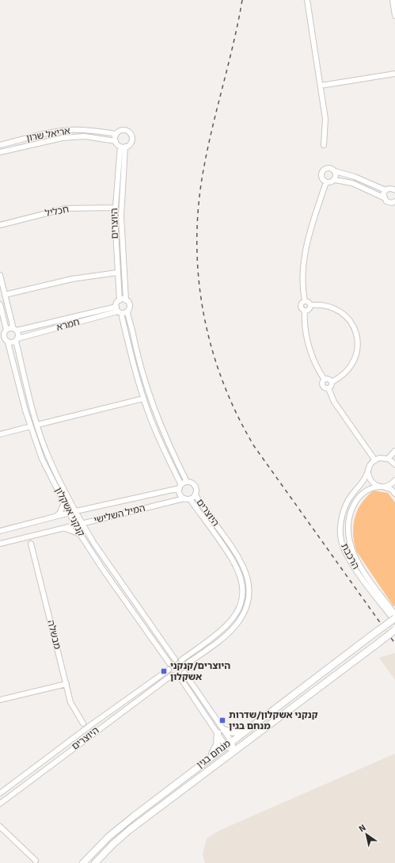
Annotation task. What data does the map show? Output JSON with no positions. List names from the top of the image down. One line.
{"streets":{"main road":["מנחם בגין"],"street":["אריאל שרון","חכליל","היוצרים","חמרא","קנקני אשקלון","המיל השלישי","הרכבת","מבשלה"]},"crossings":[["אריאל שרון","היוצרים"],["חכליל","היוצרים"],["היוצרים","חמרא"],["היוצרים","קנקני אשקלון"],["היוצרים","המיל השלישי"],["חמרא","קנקני אשקלון"],["קנקני אשקלון","המיל השלישי"]],"places":{"transit":["היוצרים/קנקני אשקלון","קנקני אשקלון/שדרות מנחם בגין"]},"north":"top left"}
